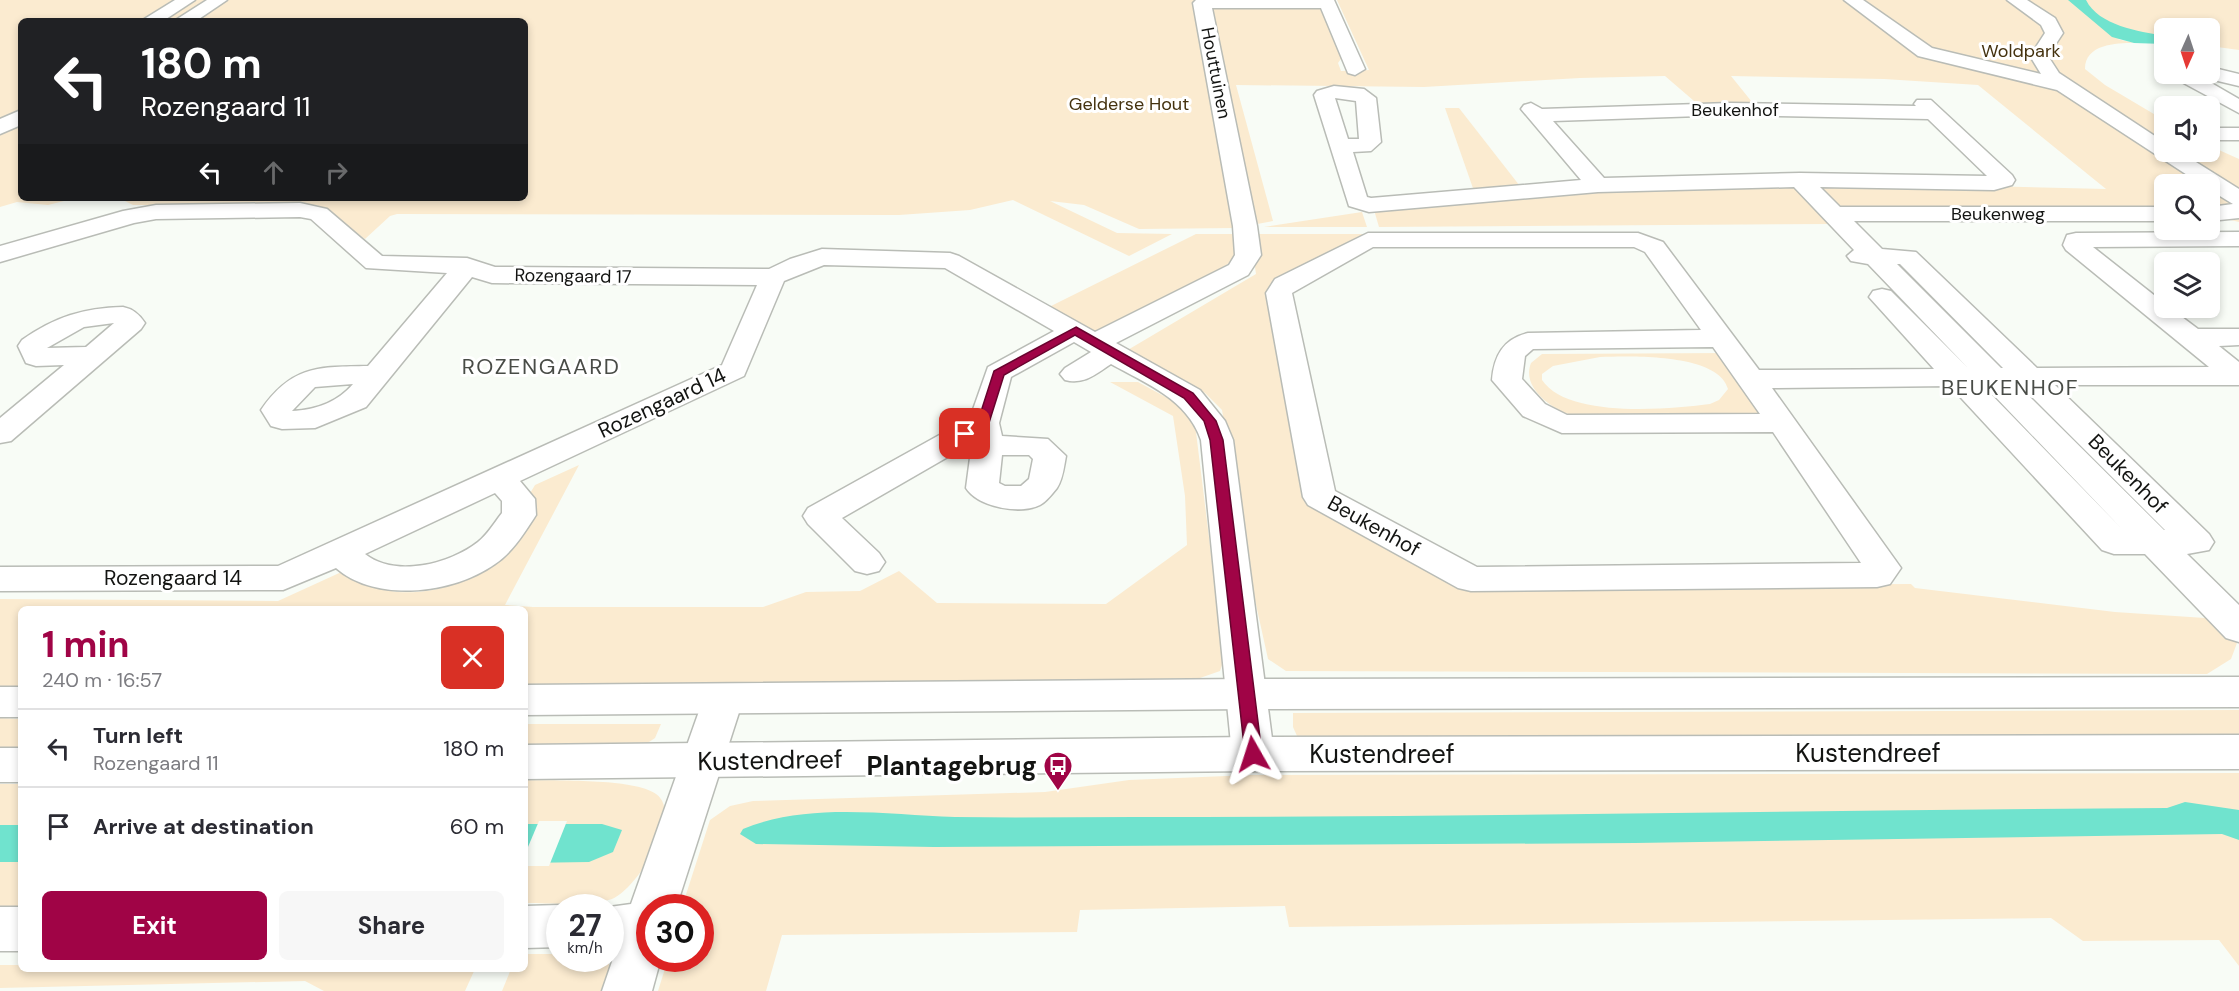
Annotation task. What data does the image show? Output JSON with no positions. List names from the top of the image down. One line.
{"streets":{"street":["Houttuinen","Beukenhof","Beukenweg","Rozengaard 17","Rozengaard 14","Kustendreef"]},"crossings":[["Beukenhof","Beukenweg"],["Rozengaard 17","Rozengaard 14"]],"districts":["ROZENGAARD","BEUKENHOF"],"parks":["Woldpark","Gelderse Hout"],"places":{"bus stop":["Plantagebrug"]},"north":"bottom","page":{"turn":["180 m","Rozengaard 11"],"heading":["1 min","240 m · 16:57"],"list":[{"name":"Turn left","note":"Rozengaard 11","value":"180 m"},{"name":"Arrive at destination","value":"60 m"}],"buttons":["Exit","Share"],"speed":"27 km/h","limit":"30"}}
